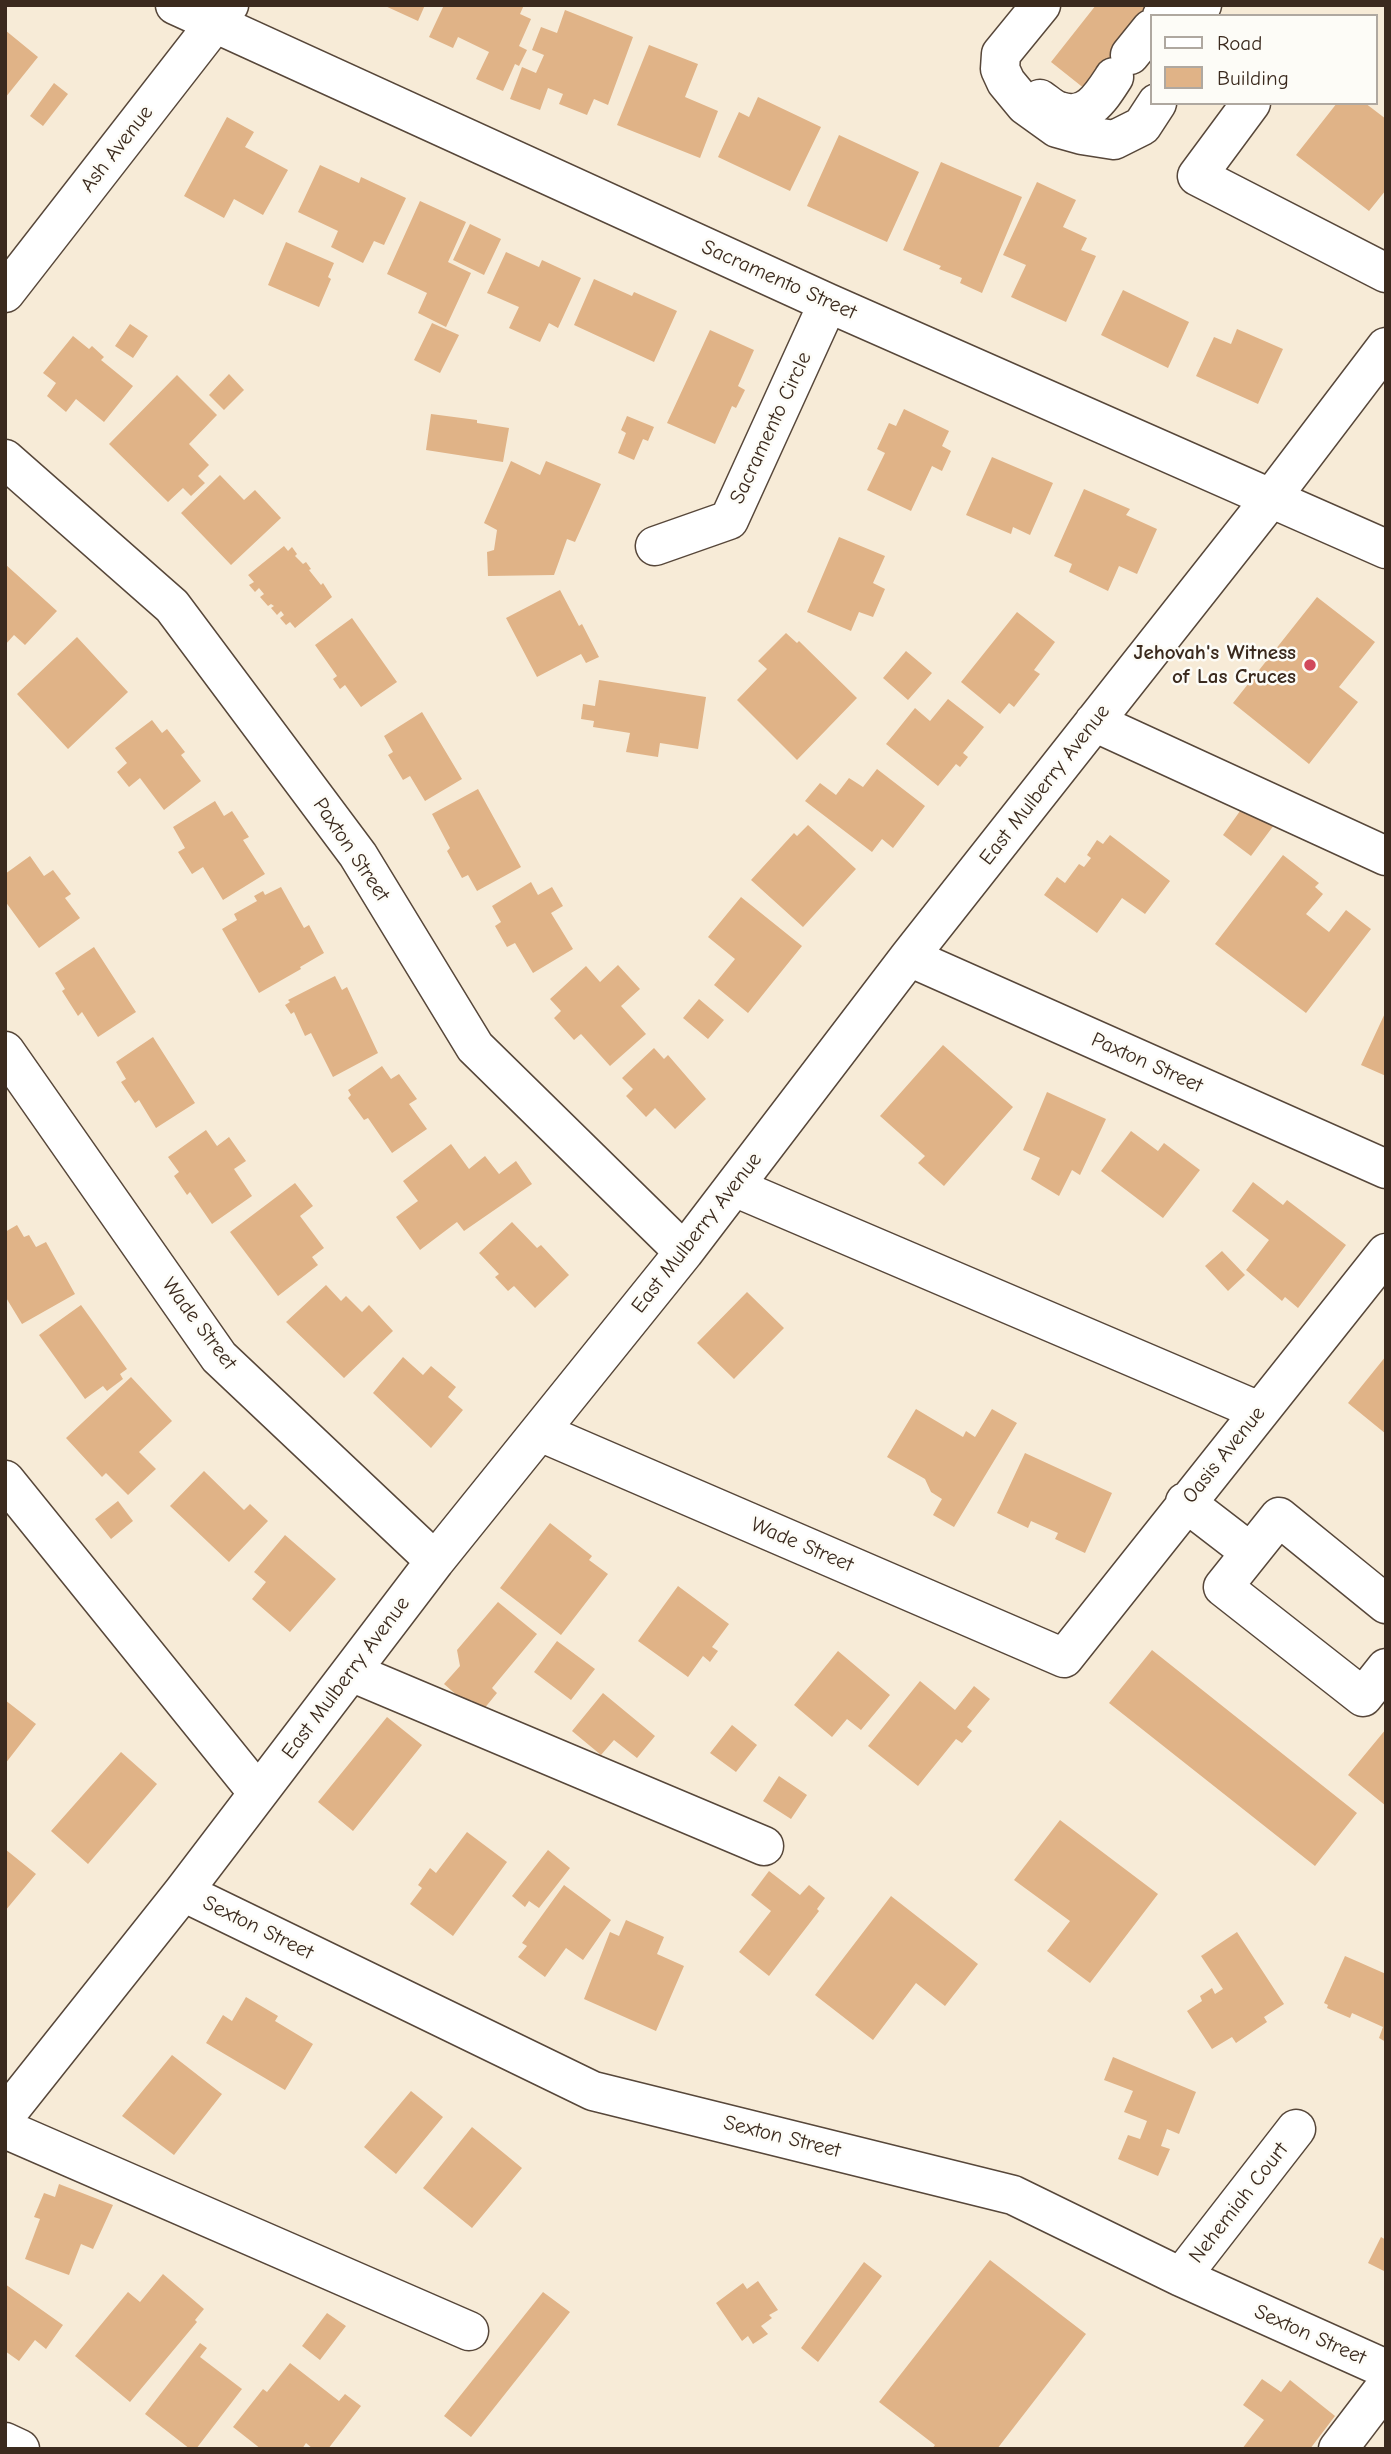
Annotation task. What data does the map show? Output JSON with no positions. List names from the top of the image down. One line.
{"streets":{"street":["Ash Avenue","Sacramento Street","Sacramento Circle","East Mulberry Avenue","Paxton Street","Wade Street","Oasis Avenue","Sexton Street","Nehemiah Court"]},"crossings":[["Ash Avenue","Sacramento Street"],["Sacramento Street","Sacramento Circle"],["Sacramento Street","East Mulberry Avenue"],["East Mulberry Avenue","Paxton Street"],["East Mulberry Avenue","Wade Street"],["East Mulberry Avenue","Sexton Street"],["Wade Street","Oasis Avenue"],["Sexton Street","Nehemiah Court"]],"places":["Jehovah's Witness of Las Cruces"],"legend":["Road","Building"]}
